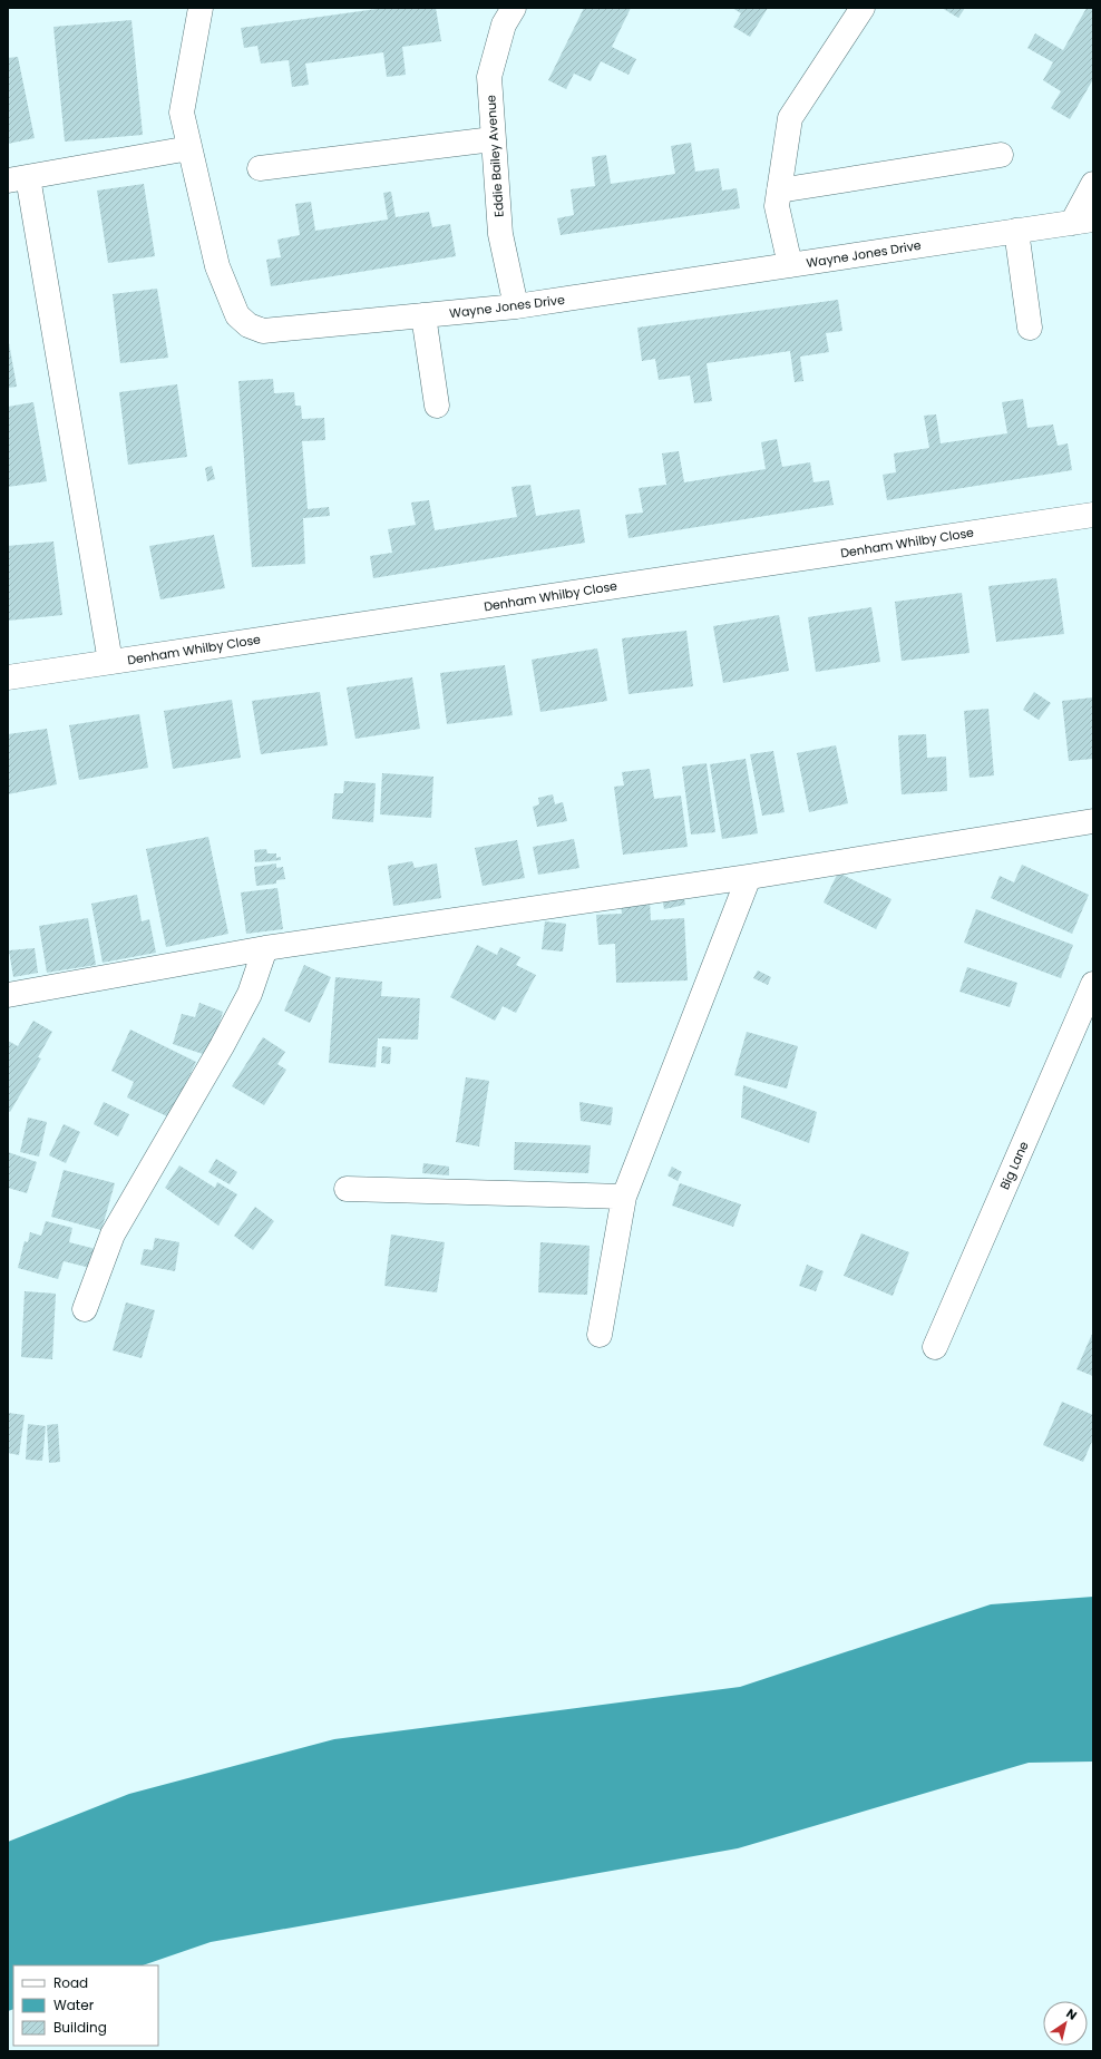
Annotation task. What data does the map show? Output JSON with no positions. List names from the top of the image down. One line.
{"streets":{"street":["Eddie Bailey Avenue","Wayne Jones Drive","Denham Whilby Close","Big Lane"]},"crossings":[["Eddie Bailey Avenue","Wayne Jones Drive"]],"legend":["Road","Water","Building"],"north":"top right"}
